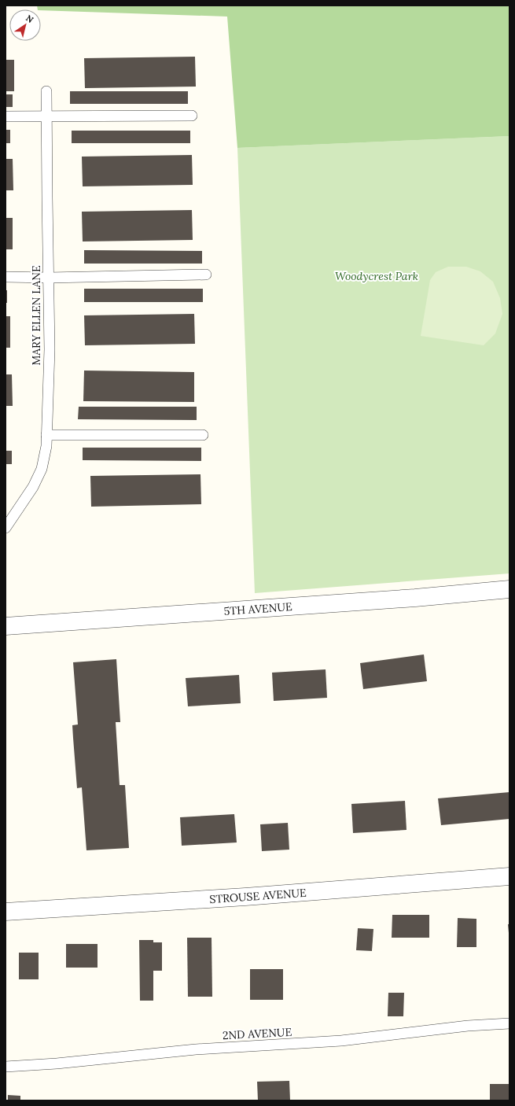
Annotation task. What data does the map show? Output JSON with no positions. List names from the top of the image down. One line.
{"streets":{"street":["5TH AVENUE","STROUSE AVENUE"],"lane":["MARY ELLEN LANE","2ND AVENUE"]},"parks":["Woodycrest Park"],"north":"top right"}
